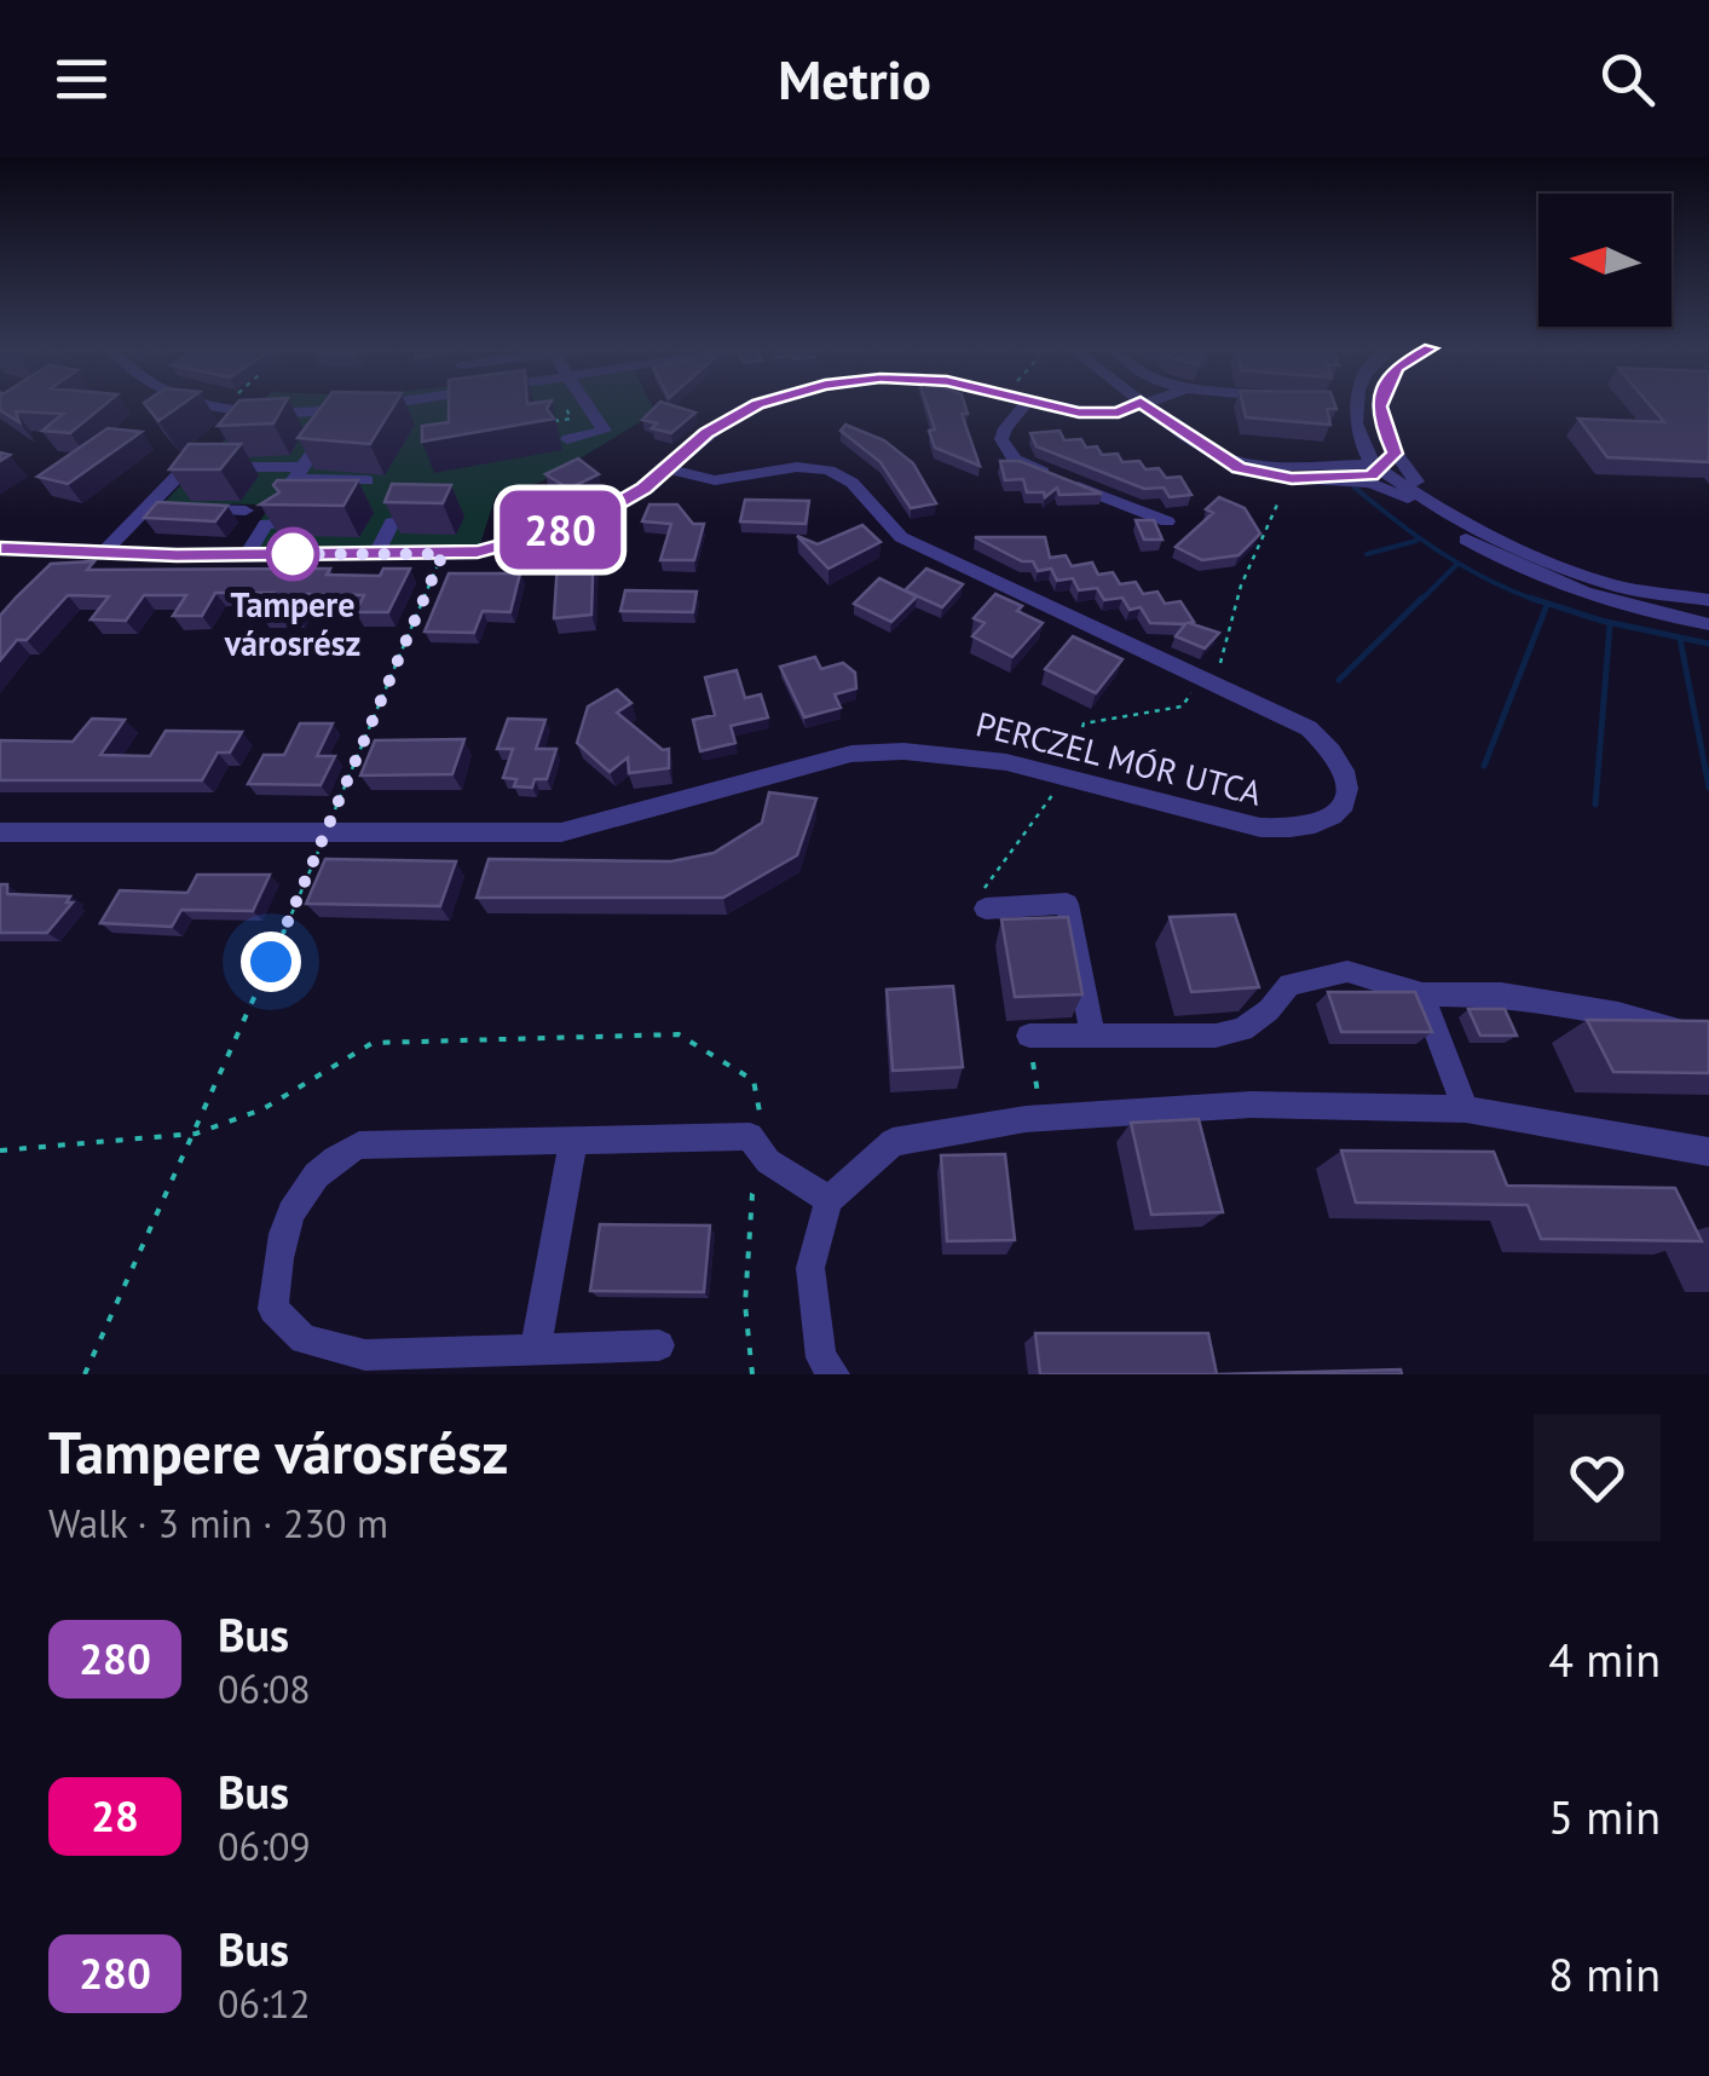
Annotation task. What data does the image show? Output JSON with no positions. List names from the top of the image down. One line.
{"streets":{"street":["PERCZEL MÓR UTCA"]},"places":["Tampere városrész"],"lines":["bus line 280"],"north":"left","page":{"header":"Metrio","on_map":"280","heading":["Tampere városrész","Walk · 3 min · 230 m"],"list":[{"mark":"280","name":"Bus","note":"06:08","value":"4 min"},{"mark":"28","name":"Bus","note":"06:09","value":"5 min"},{"mark":"280","name":"Bus","note":"06:12","value":"8 min"}]}}
